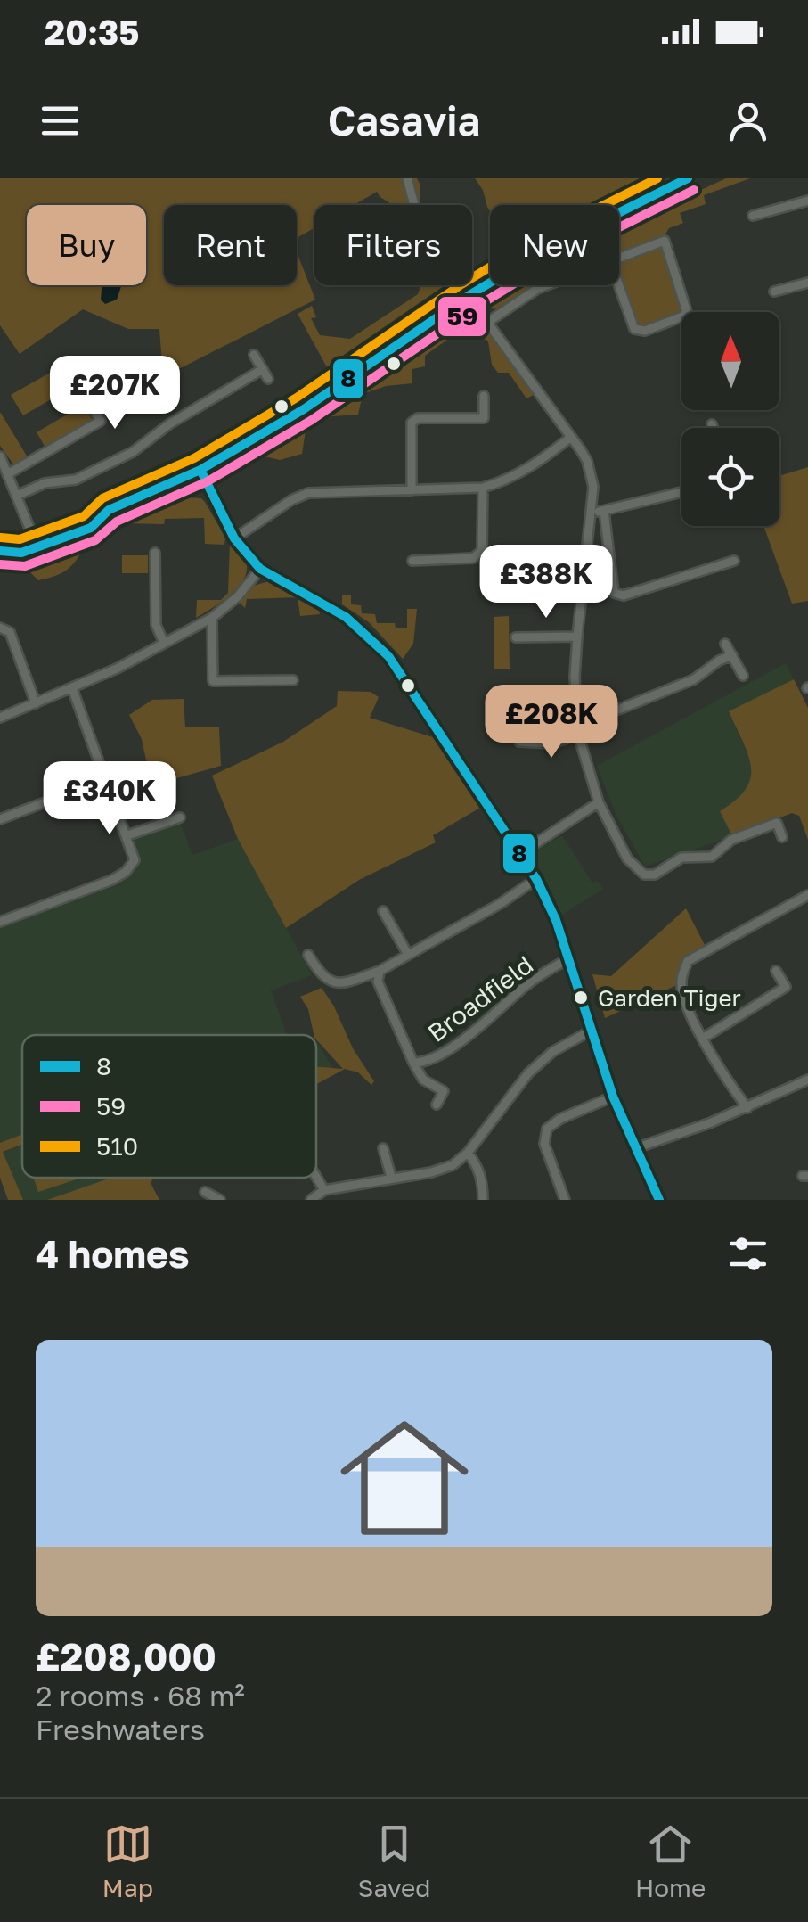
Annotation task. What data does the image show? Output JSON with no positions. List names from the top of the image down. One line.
{"streets":{"street":["Broadfield"]},"places":["Garden Tiger"],"lines":["transit line 8","transit line 510","transit line 59"],"legend":["8","59","510"],"north":"top","page":{"status":"20:35","header":"Casavia","chip":["Buy","Rent","Filters","New"],"price":["£207K","£388K","£208K","£340K"],"heading":"4 homes","list":[{"name":"£208,000","note":"2 rooms · 68 m² · Freshwaters"}],"tabs":["Map","Saved","Home"]}}
